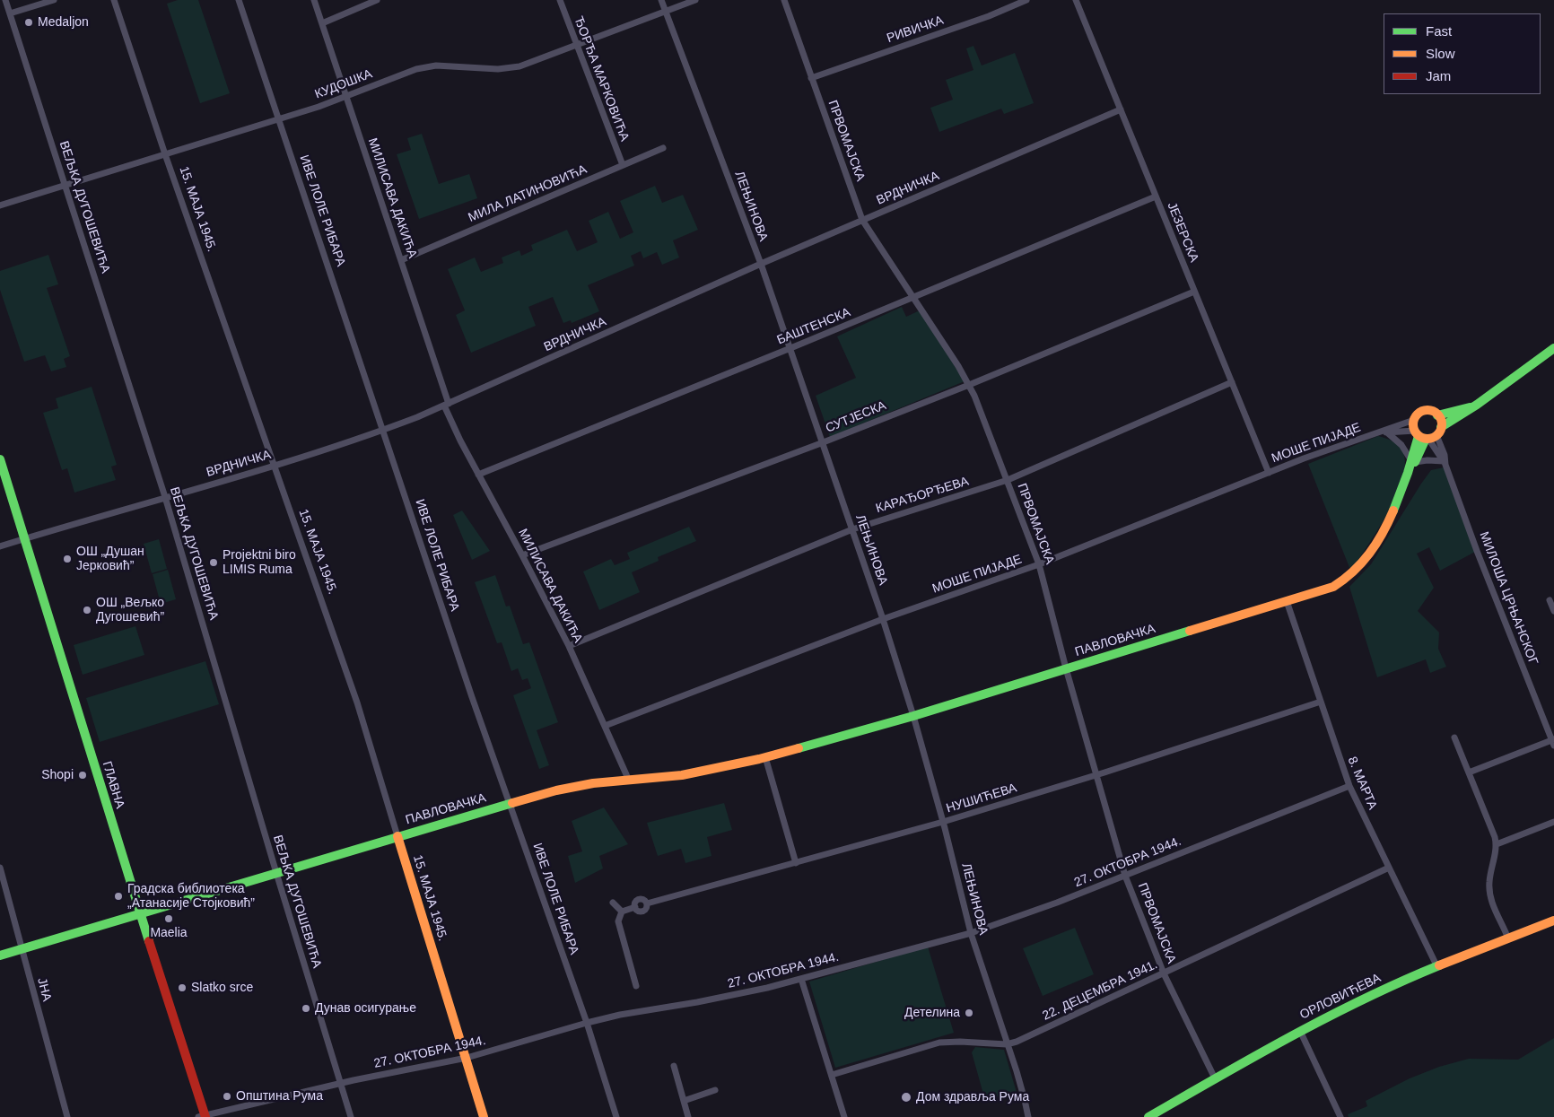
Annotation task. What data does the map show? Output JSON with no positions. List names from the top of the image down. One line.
{"streets":{"street":["РИВИЧКА","ЂОРЂА МАРКОВИЋА","КУДОШКА","ПРВОМАЈСКА","ВРДНИЧКА","МИЛА ЛАТИНОВИЋА","МИЛИСАВА ДАКИЋА","ЛЕЊИНОВА","ВЕЉКА ДУГОШЕВИЋА","15. МАЈА 1945.","ИВЕ ЛОЛЕ РИБАРА","ЈЕЗЕРСКА","БАШТЕНСКА","СУТЈЕСКА","МОШЕ ПИЈАДЕ","КАРАЂОРЂЕВА","МИЛОША ЦРЊАНСКОГ","ПАВЛОВАЧКА","8. МАРТА","ГЛАВНА","НУШИЋЕВА","27. ОКТОБРА 1944.","ЈНА","22. ДЕЦЕМБРА 1941.","ОРЛОВИЋЕВА"]},"crossings":[["РИВИЧКА","ПРВОМАЈСКА"],["ЂОРЂА МАРКОВИЋА","КУДОШКА"],["ЂОРЂА МАРКОВИЋА","МИЛА ЛАТИНОВИЋА"],["КУДОШКА","МИЛИСАВА ДАКИЋА"],["КУДОШКА","ЛЕЊИНОВА"],["КУДОШКА","ВЕЉКА ДУГОШЕВИЋА"],["КУДОШКА","15. МАЈА 1945."],["КУДОШКА","ИВЕ ЛОЛЕ РИБАРА"],["ПРВОМАЈСКА","ВРДНИЧКА"],["ПРВОМАЈСКА","БАШТЕНСКА"],["ПРВОМАЈСКА","СУТЈЕСКА"],["ПРВОМАЈСКА","МОШЕ ПИЈАДЕ"],["ПРВОМАЈСКА","КАРАЂОРЂЕВА"],["ПРВОМАЈСКА","ПАВЛОВАЧКА"],["ПРВОМАЈСКА","НУШИЋЕВА"],["ПРВОМАЈСКА","27. ОКТОБРА 1944."],["ПРВОМАЈСКА","22. ДЕЦЕМБРА 1941."],["ПРВОМАЈСКА","ОРЛОВИЋЕВА"],["ВРДНИЧКА","МИЛИСАВА ДАКИЋА"],["ВРДНИЧКА","ЛЕЊИНОВА"],["ВРДНИЧКА","ВЕЉКА ДУГОШЕВИЋА"],["ВРДНИЧКА","15. МАЈА 1945."],["ВРДНИЧКА","ИВЕ ЛОЛЕ РИБАРА"],["ВРДНИЧКА","ЈЕЗЕРСКА"],["ВРДНИЧКА","ГЛАВНА"],["МИЛА ЛАТИНОВИЋА","МИЛИСАВА ДАКИЋА"],["МИЛИСАВА ДАКИЋА","БАШТЕНСКА"],["МИЛИСАВА ДАКИЋА","СУТЈЕСКА"],["МИЛИСАВА ДАКИЋА","МОШЕ ПИЈАДЕ"],["МИЛИСАВА ДАКИЋА","КАРАЂОРЂЕВА"],["МИЛИСАВА ДАКИЋА","ПАВЛОВАЧКА"],["ЛЕЊИНОВА","БАШТЕНСКА"],["ЛЕЊИНОВА","СУТЈЕСКА"],["ЛЕЊИНОВА","МОШЕ ПИЈАДЕ"],["ЛЕЊИНОВА","КАРАЂОРЂЕВА"],["ЛЕЊИНОВА","ПАВЛОВАЧКА"],["ЛЕЊИНОВА","НУШИЋЕВА"],["ЛЕЊИНОВА","27. ОКТОБРА 1944."],["ЛЕЊИНОВА","22. ДЕЦЕМБРА 1941."],["ВЕЉКА ДУГОШЕВИЋА","ПАВЛОВАЧКА"],["ВЕЉКА ДУГОШЕВИЋА","27. ОКТОБРА 1944."],["15. МАЈА 1945.","ПАВЛОВАЧКА"],["15. МАЈА 1945.","27. ОКТОБРА 1944."],["ИВЕ ЛОЛЕ РИБАРА","ПАВЛОВАЧКА"],["ИВЕ ЛОЛЕ РИБАРА","27. ОКТОБРА 1944."],["ЈЕЗЕРСКА","БАШТЕНСКА"],["ЈЕЗЕРСКА","СУТЈЕСКА"],["ЈЕЗЕРСКА","МОШЕ ПИЈАДЕ"],["ЈЕЗЕРСКА","КАРАЂОРЂЕВА"],["МОШЕ ПИЈАДЕ","МИЛОША ЦРЊАНСКОГ"],["МОШЕ ПИЈАДЕ","ПАВЛОВАЧКА"],["МИЛОША ЦРЊАНСКОГ","ПАВЛОВАЧКА"],["ПАВЛОВАЧКА","8. МАРТА"],["ПАВЛОВАЧКА","ГЛАВНА"],["ПАВЛОВАЧКА","ЈНА"],["8. МАРТА","НУШИЋЕВА"],["8. МАРТА","27. ОКТОБРА 1944."],["8. МАРТА","22. ДЕЦЕМБРА 1941."],["8. МАРТА","ОРЛОВИЋЕВА"],["ГЛАВНА","27. ОКТОБРА 1944."]],"places":["Medaljon","ОШ „Душан Јерковић”","Projektni biro LIMIS Ruma","ОШ „Вељко Дугошевић”","Shopi","Градска библиотека „Атанасије Стојковић”","Maelia","Slatko srce","Дунав осигурање","Детелина","Општина Рума","Дом здравља Рума"],"legend":["Fast","Slow","Jam"]}
